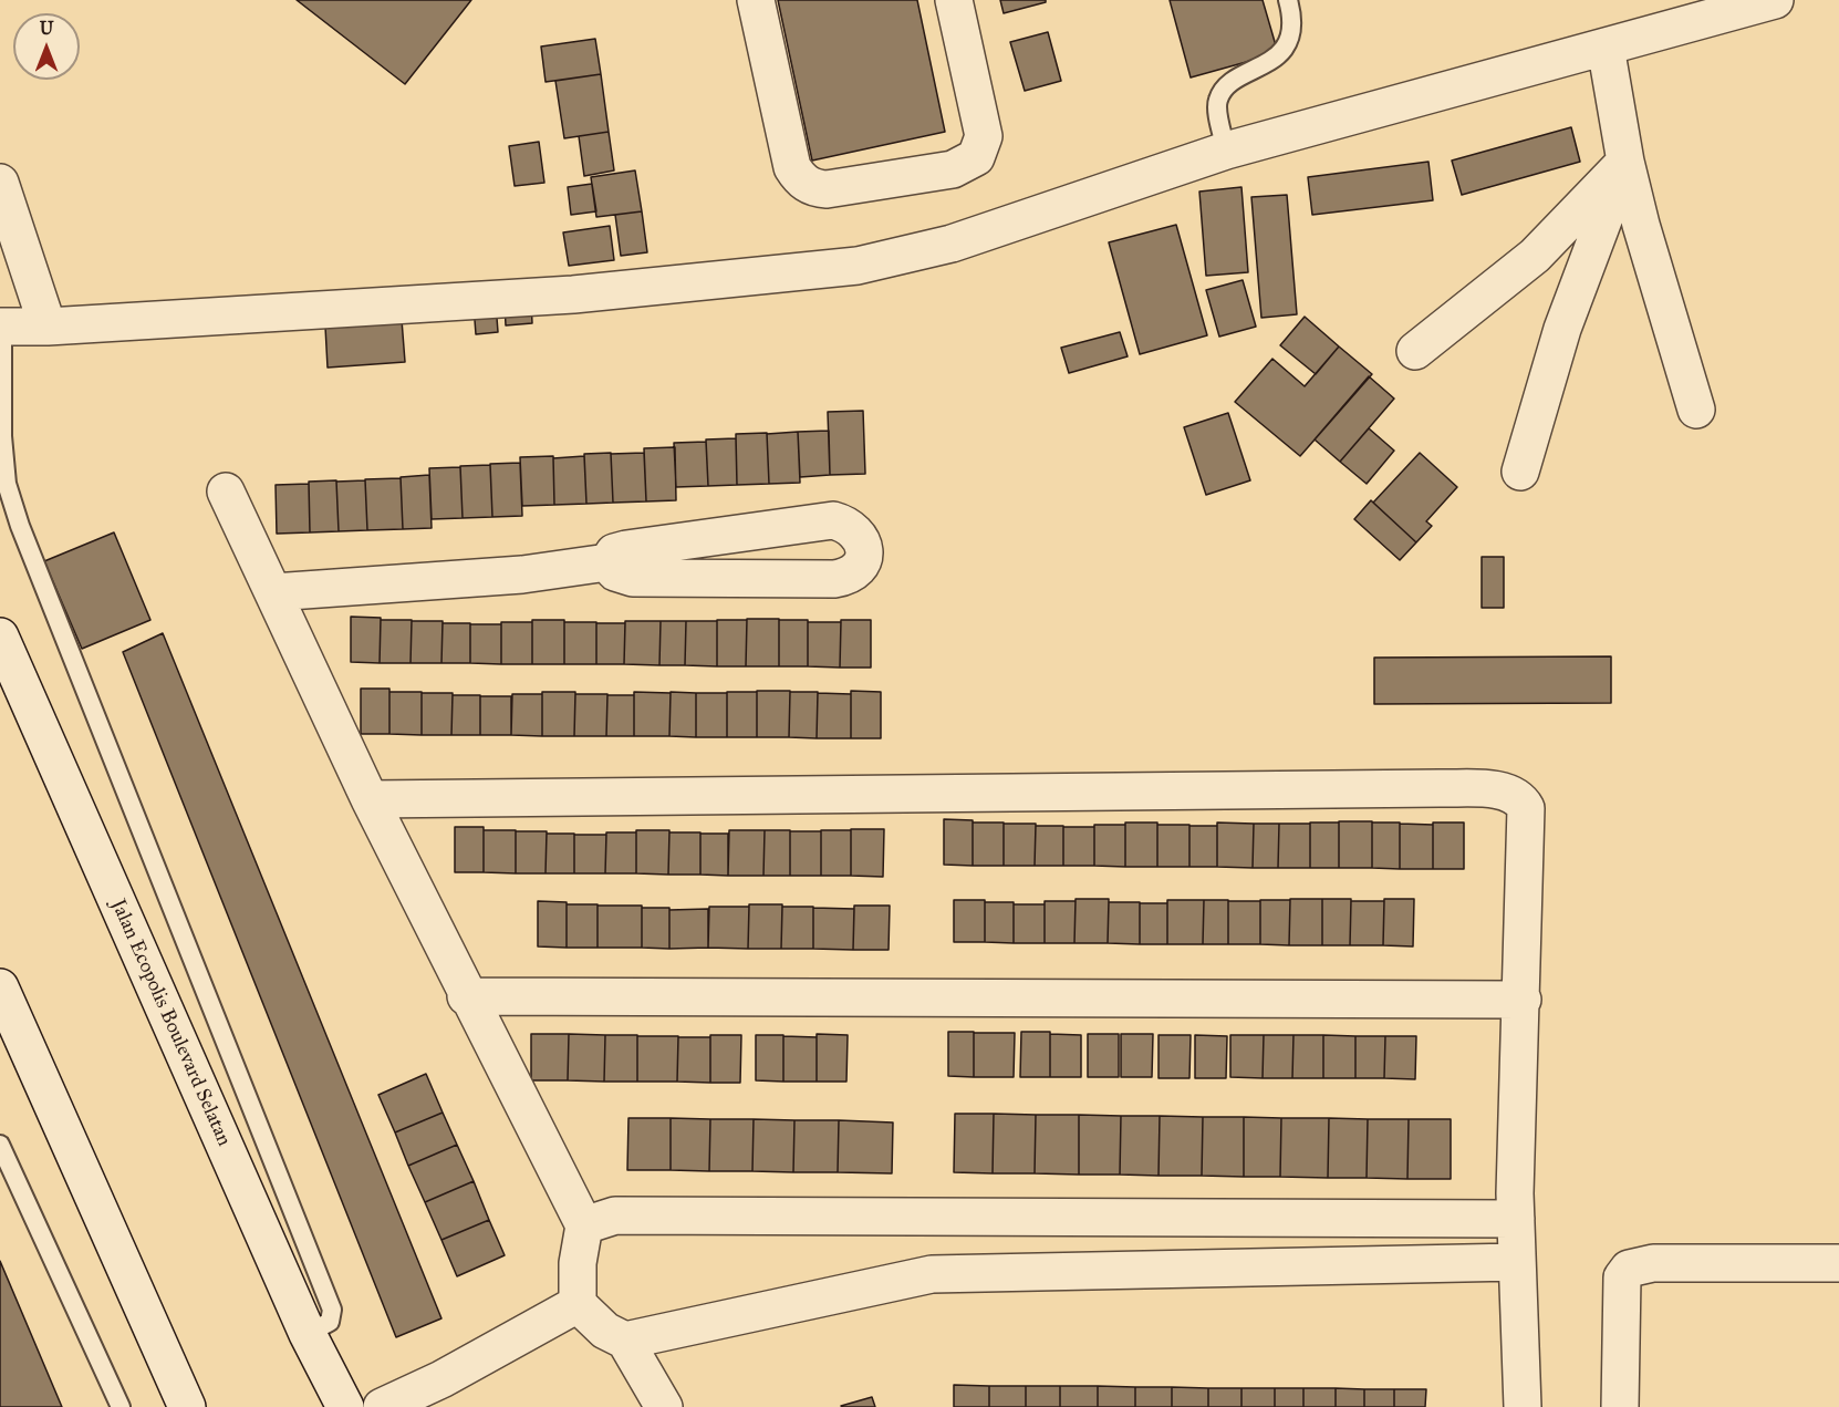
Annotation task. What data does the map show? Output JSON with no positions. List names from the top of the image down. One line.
{"streets":{"street":["Jalan Ecopolis Boulevard Selatan"]},"north":"top"}
